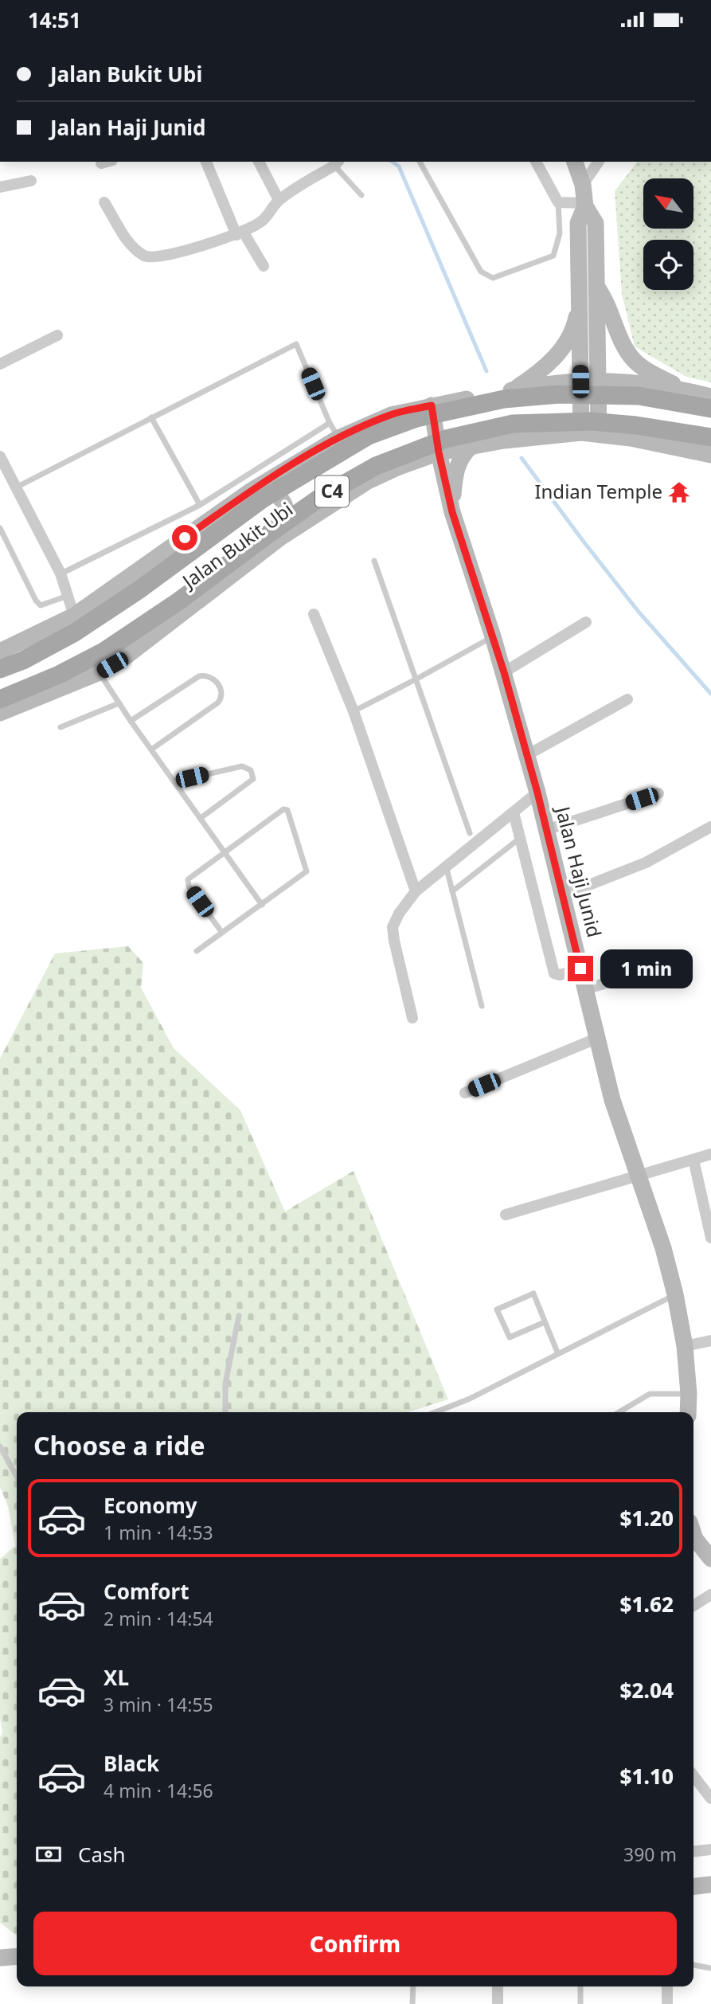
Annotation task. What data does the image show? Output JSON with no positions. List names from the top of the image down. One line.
{"streets":{"main road":["C4"],"street":["Jalan Bukit Ubi","Jalan Haji Junid"]},"crossings":[["Jalan Bukit Ubi","Jalan Haji Junid"]],"places":{"temple":["Indian Temple"]},"north":"top left","page":{"status":"14:51","banner":["Jalan Bukit Ubi","Jalan Haji Junid"],"bubble":"1 min","heading":"Choose a ride","list":[{"name":"Economy","note":"1 min · 14:53","value":"$1.20"},{"name":"Comfort","note":"2 min · 14:54","value":"$1.62"},{"name":"XL","note":"3 min · 14:55","value":"$2.04"},{"name":"Black","note":"4 min · 14:56","value":"$1.10"}],"pay":["Cash","390 m"],"buttons":"Confirm"}}
